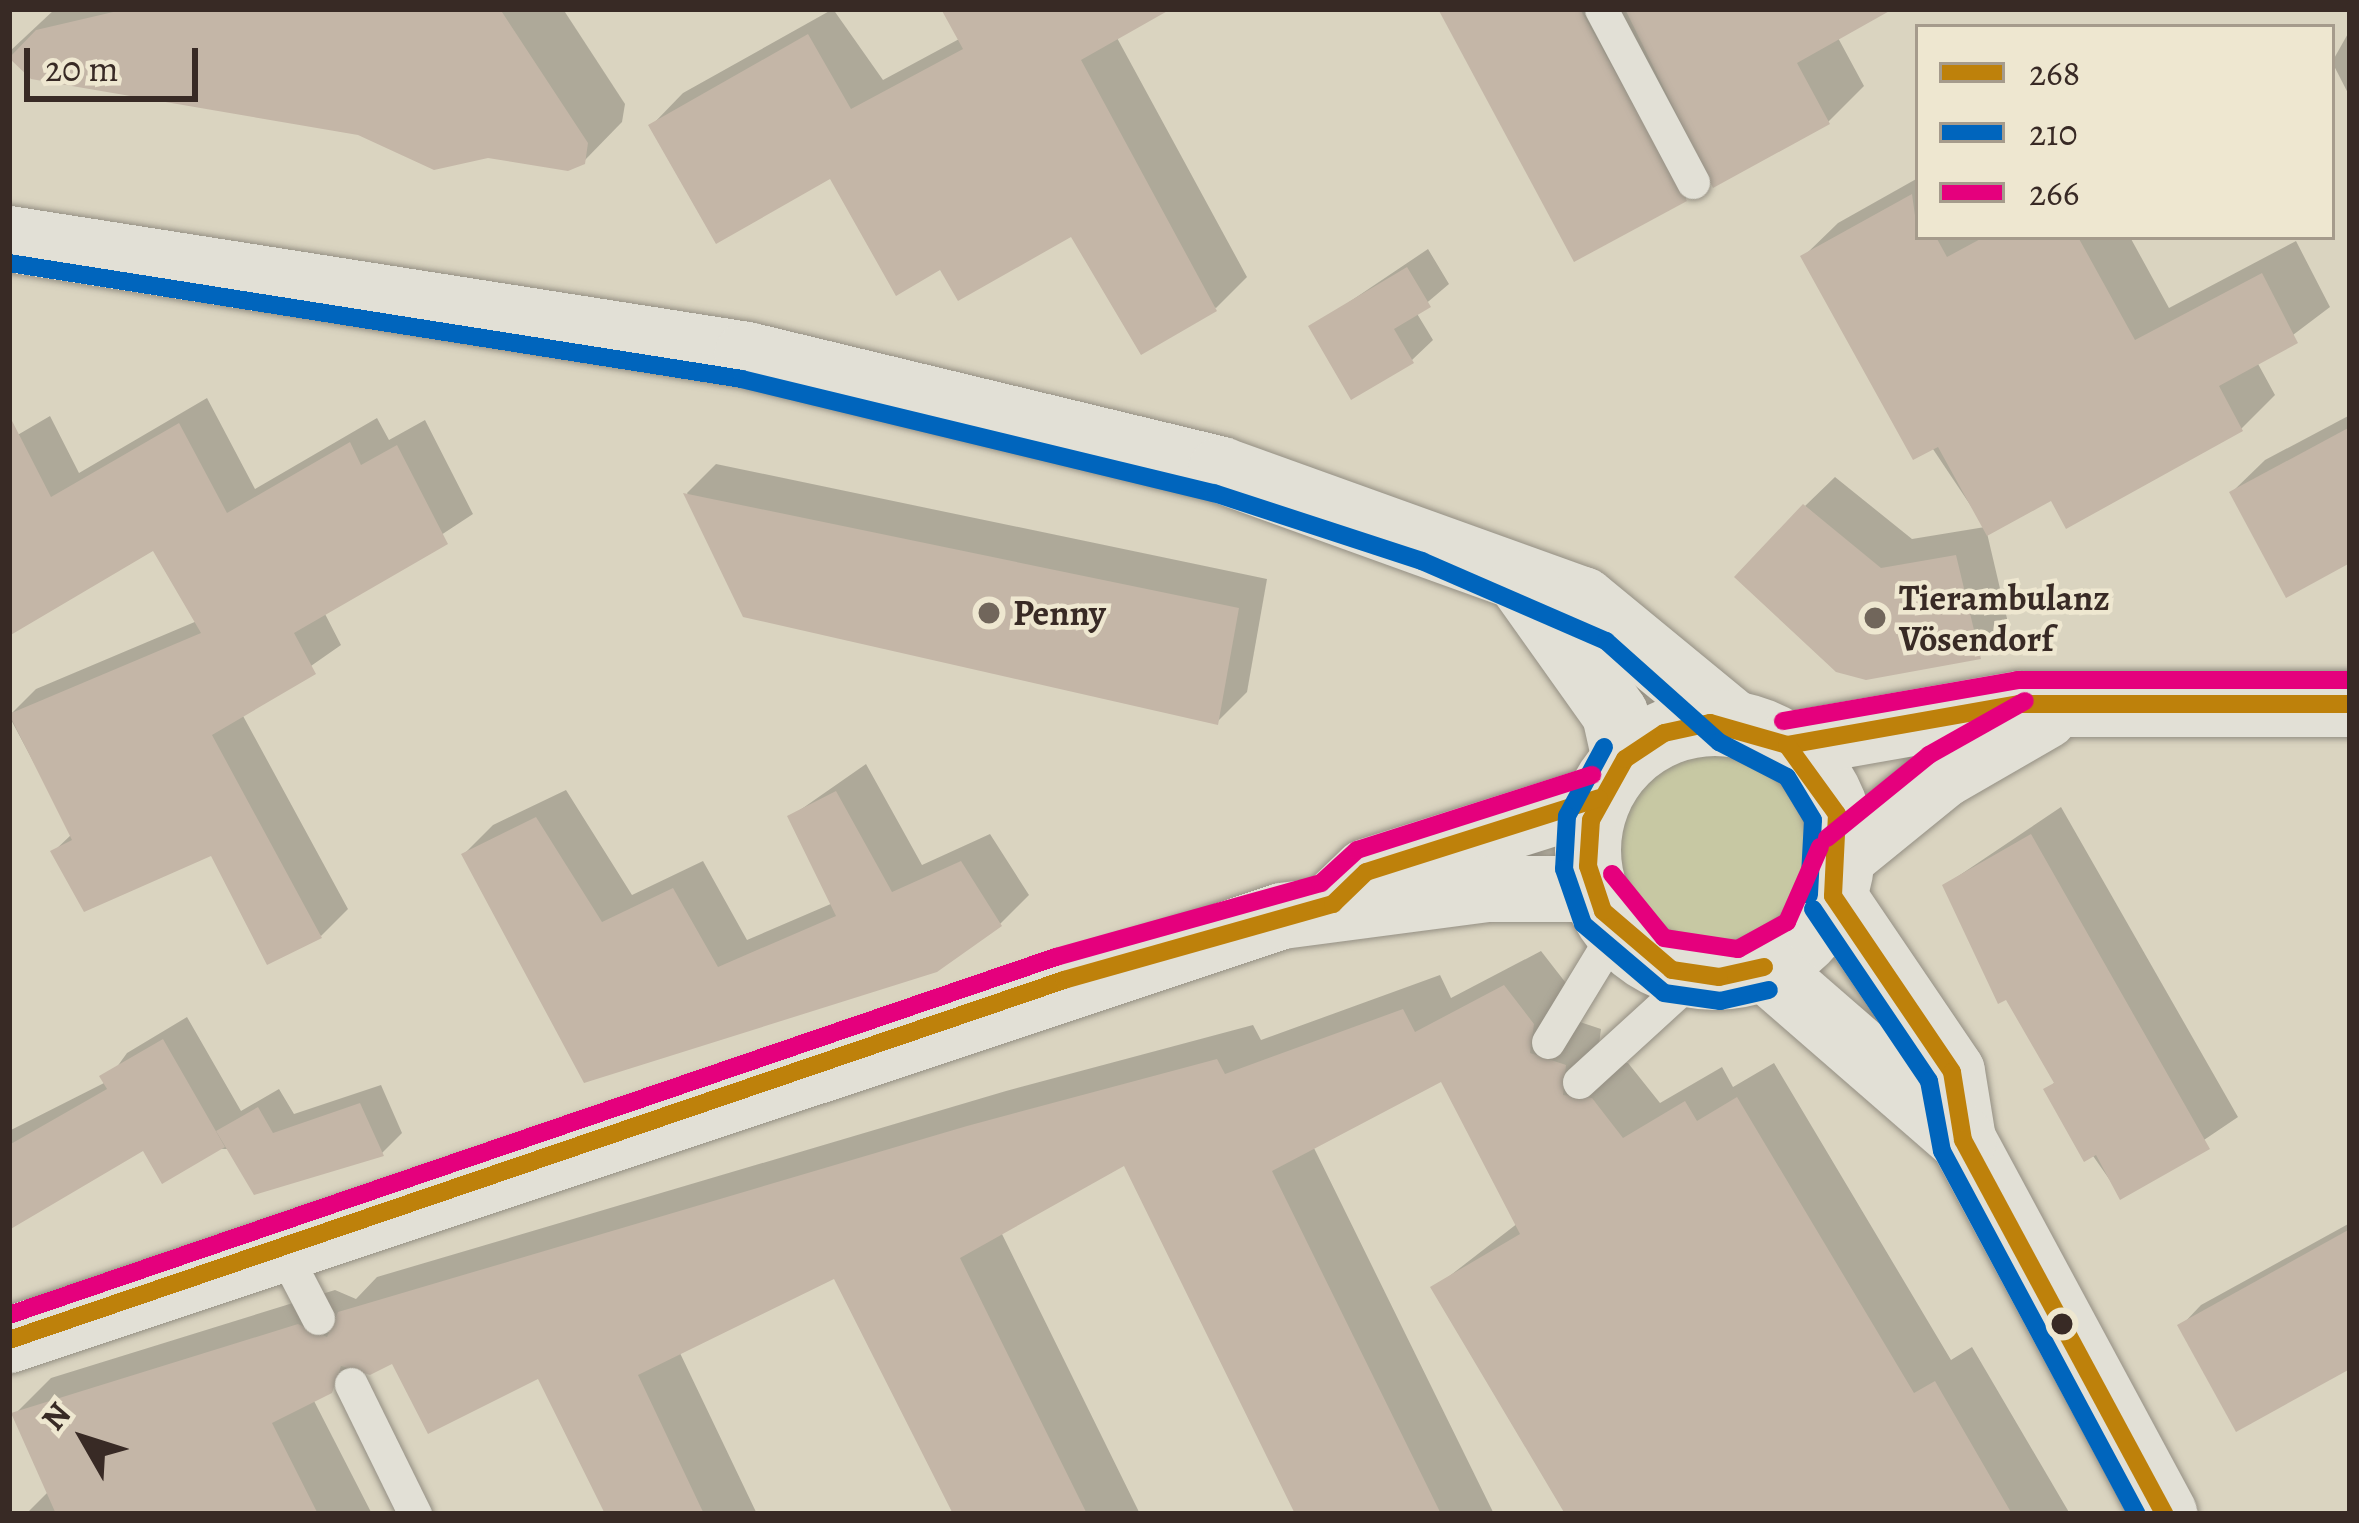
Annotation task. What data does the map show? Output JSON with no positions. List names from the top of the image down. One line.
{"places":["Penny","Tierambulanz Vösendorf"],"lines":["transit line 210","transit line 266","transit line 268"],"legend":["268","210","266"],"scale_bar":"20 m","north":"top left"}
